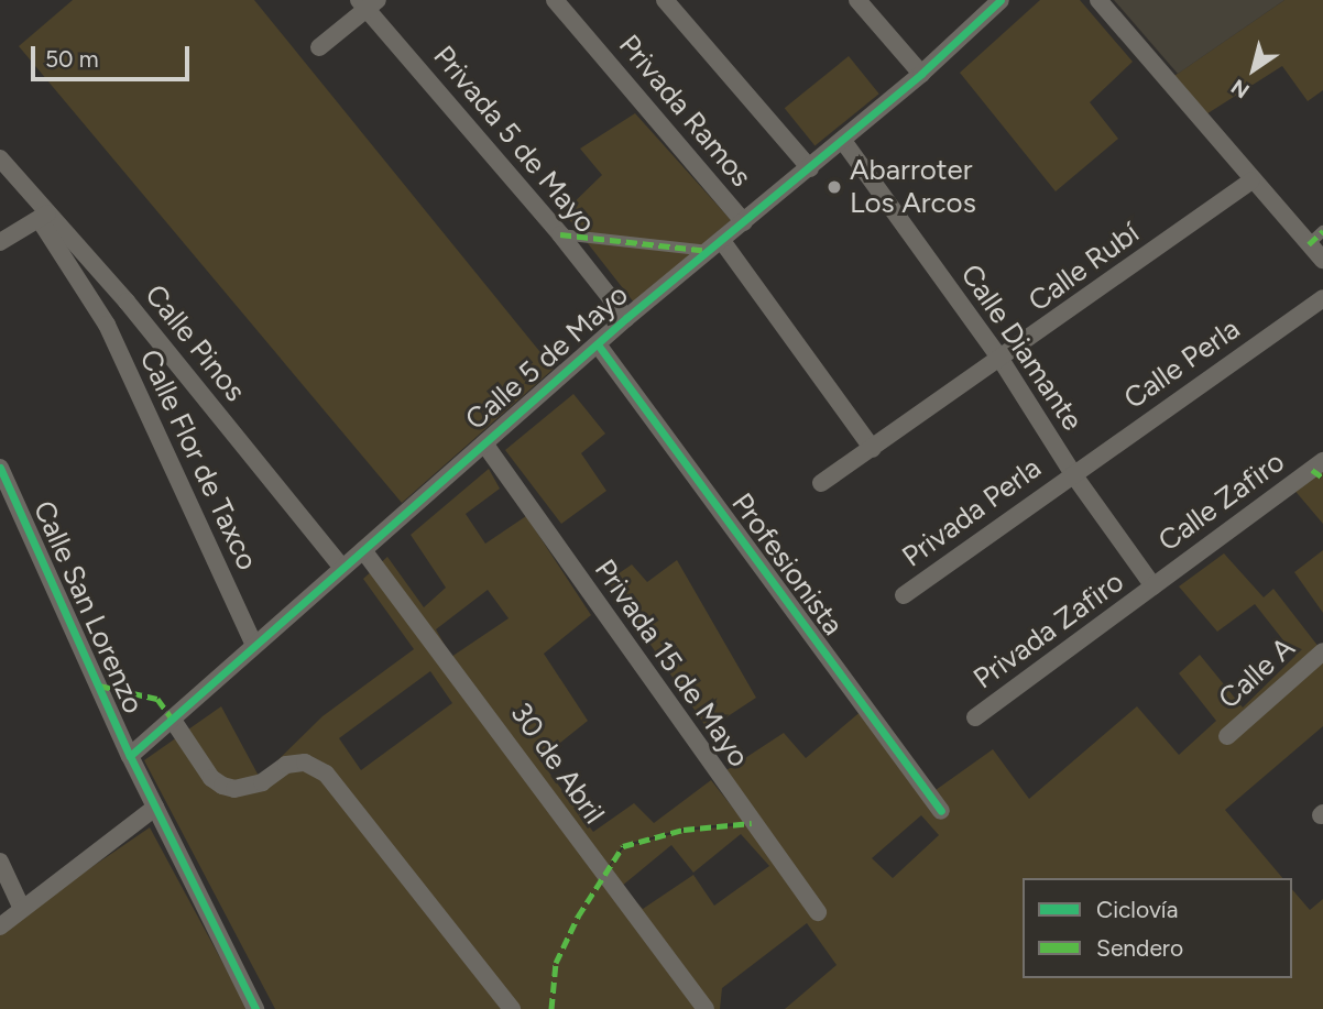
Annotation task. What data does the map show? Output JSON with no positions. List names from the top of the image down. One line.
{"streets":{"street":["Privada Ramos","Privada 5 de Mayo","Calle Rubí","Calle Pinos","Calle Diamante","Calle 5 de Mayo","Calle Perla","Calle Flor de Taxco","Calle Zafiro","Privada Perla","Profesionista","Calle San Lorenzo","Privada Zafiro","Privada 15 de Mayo","Calle A","30 de Abril"]},"crossings":[["Privada Ramos","Calle 5 de Mayo"],["Privada 5 de Mayo","Calle 5 de Mayo"],["Calle Rubí","Calle Diamante"],["Calle Pinos","Calle 5 de Mayo"],["Calle Pinos","Calle Flor de Taxco"],["Calle Diamante","Calle 5 de Mayo"],["Calle Diamante","Calle Perla"],["Calle Diamante","Calle Zafiro"],["Calle Diamante","Privada Perla"],["Calle Diamante","Privada Zafiro"],["Calle 5 de Mayo","Calle Flor de Taxco"],["Calle 5 de Mayo","Profesionista"],["Calle 5 de Mayo","Calle San Lorenzo"],["Calle 5 de Mayo","Privada 15 de Mayo"],["Calle 5 de Mayo","30 de Abril"],["Calle Perla","Privada Perla"],["Calle Zafiro","Privada Zafiro"]],"places":["Abarroter Los Arcos"],"legend":["Ciclovía","Sendero"],"scale_bar":"50 m","north":"bottom left"}
